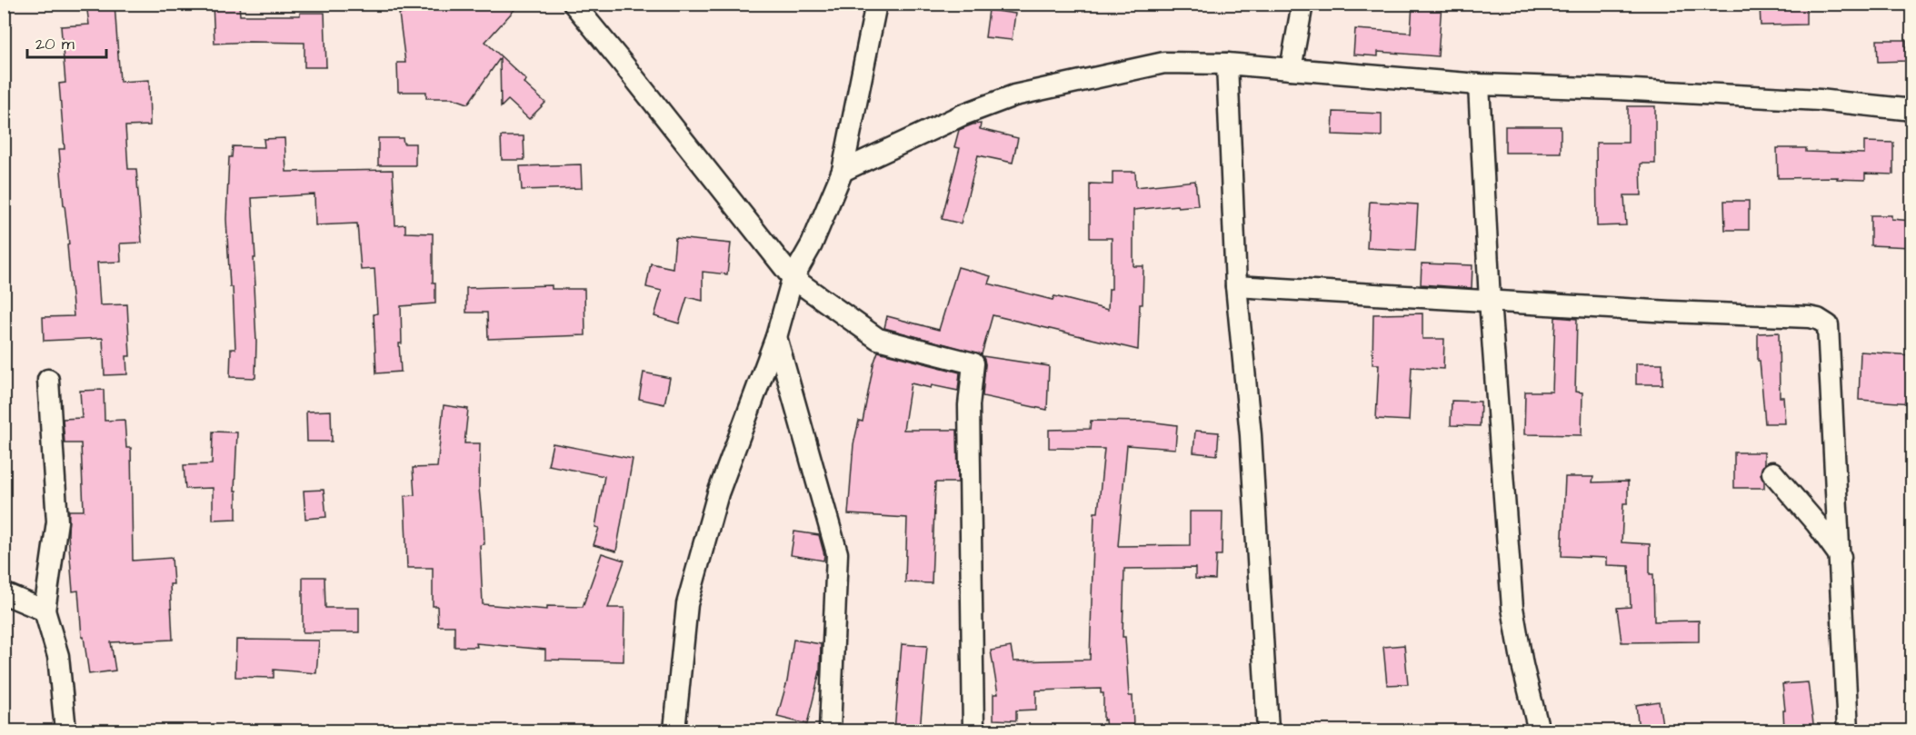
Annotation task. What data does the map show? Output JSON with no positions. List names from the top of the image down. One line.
{"scale_bar":"20 m"}
